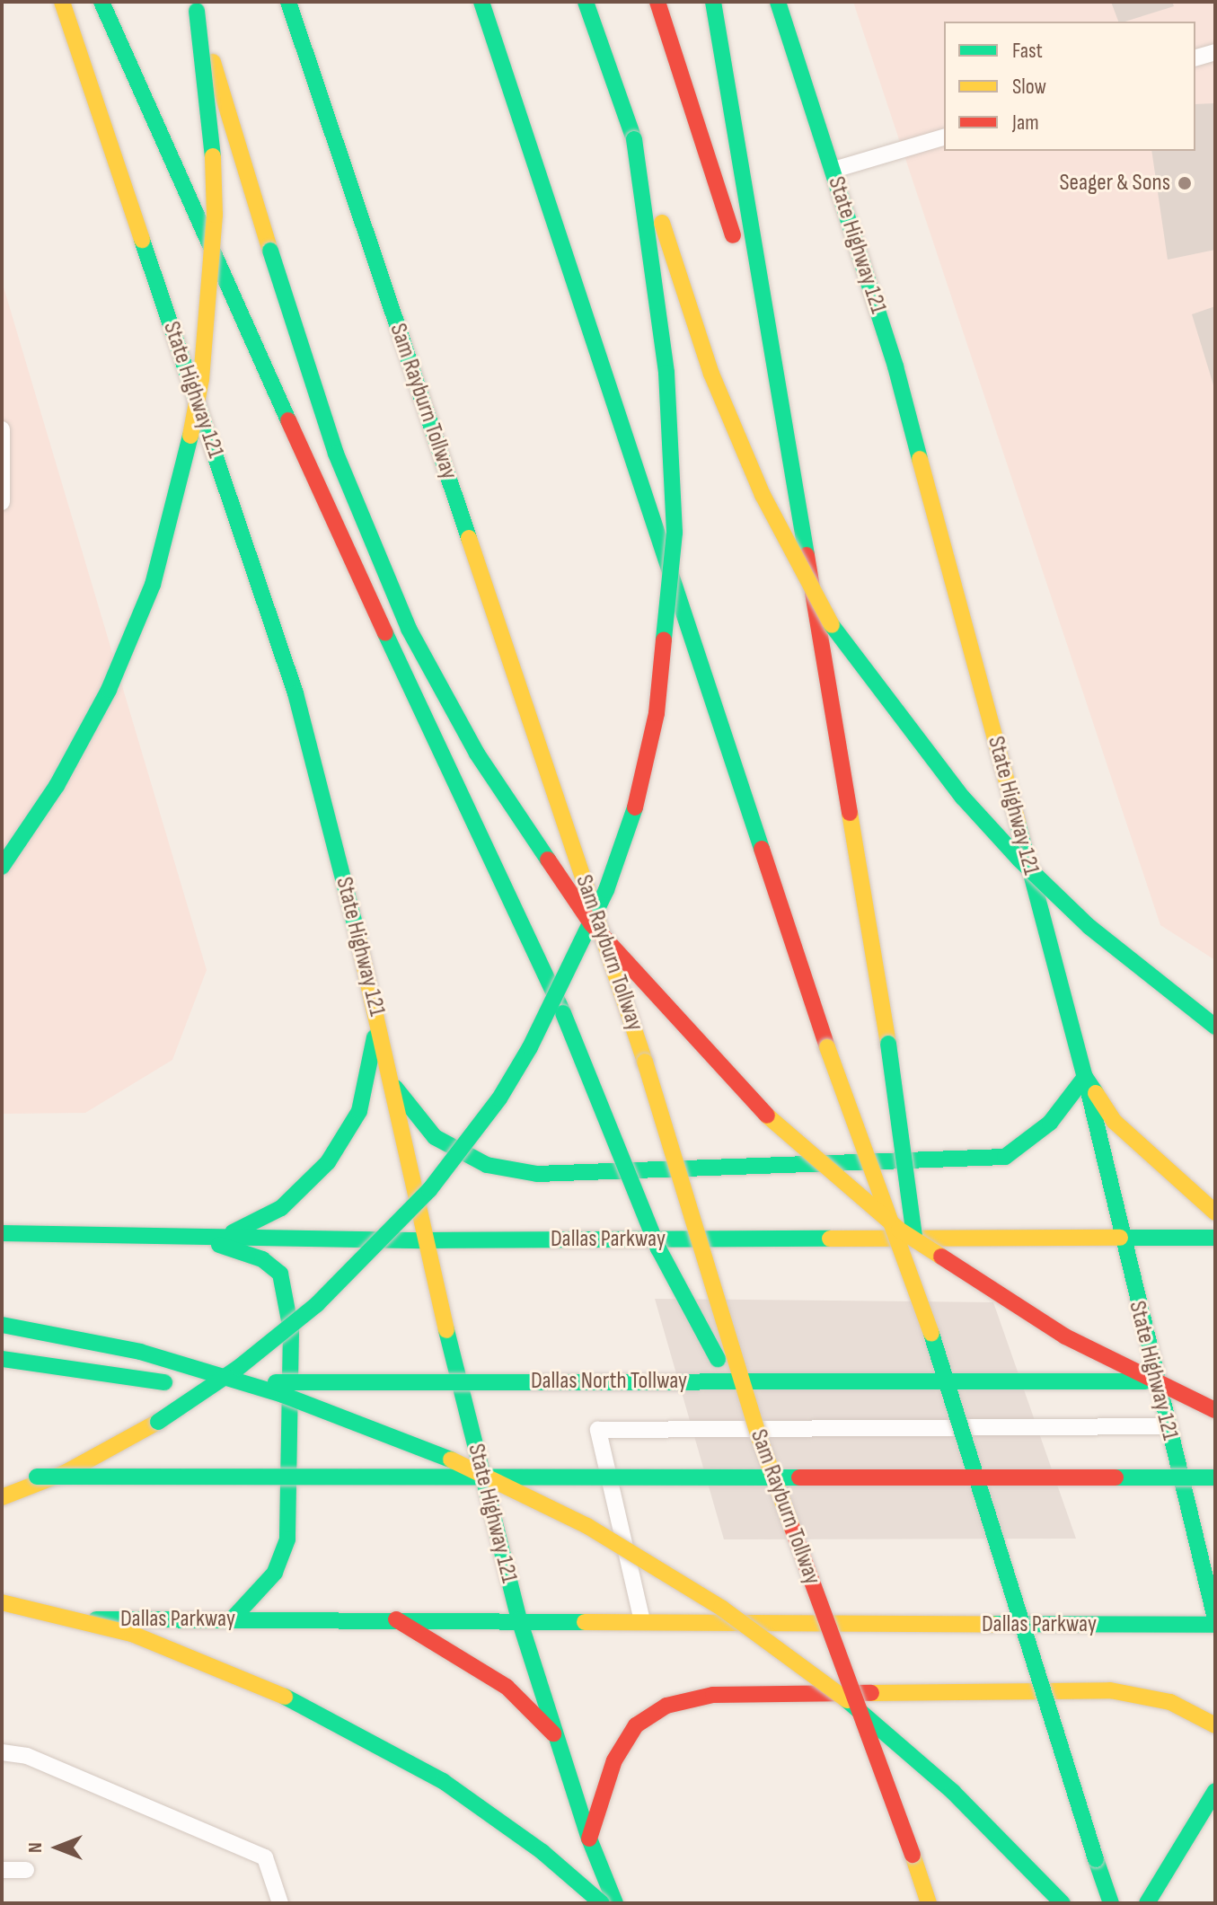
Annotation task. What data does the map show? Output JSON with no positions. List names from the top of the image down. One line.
{"streets":{"main road":["State Highway 121","Sam Rayburn Tollway","Dallas Parkway","Dallas North Tollway"]},"crossings":[["State Highway 121","Dallas Parkway"]],"places":["Seager & Sons"],"legend":["Fast","Slow","Jam"],"north":"left"}
